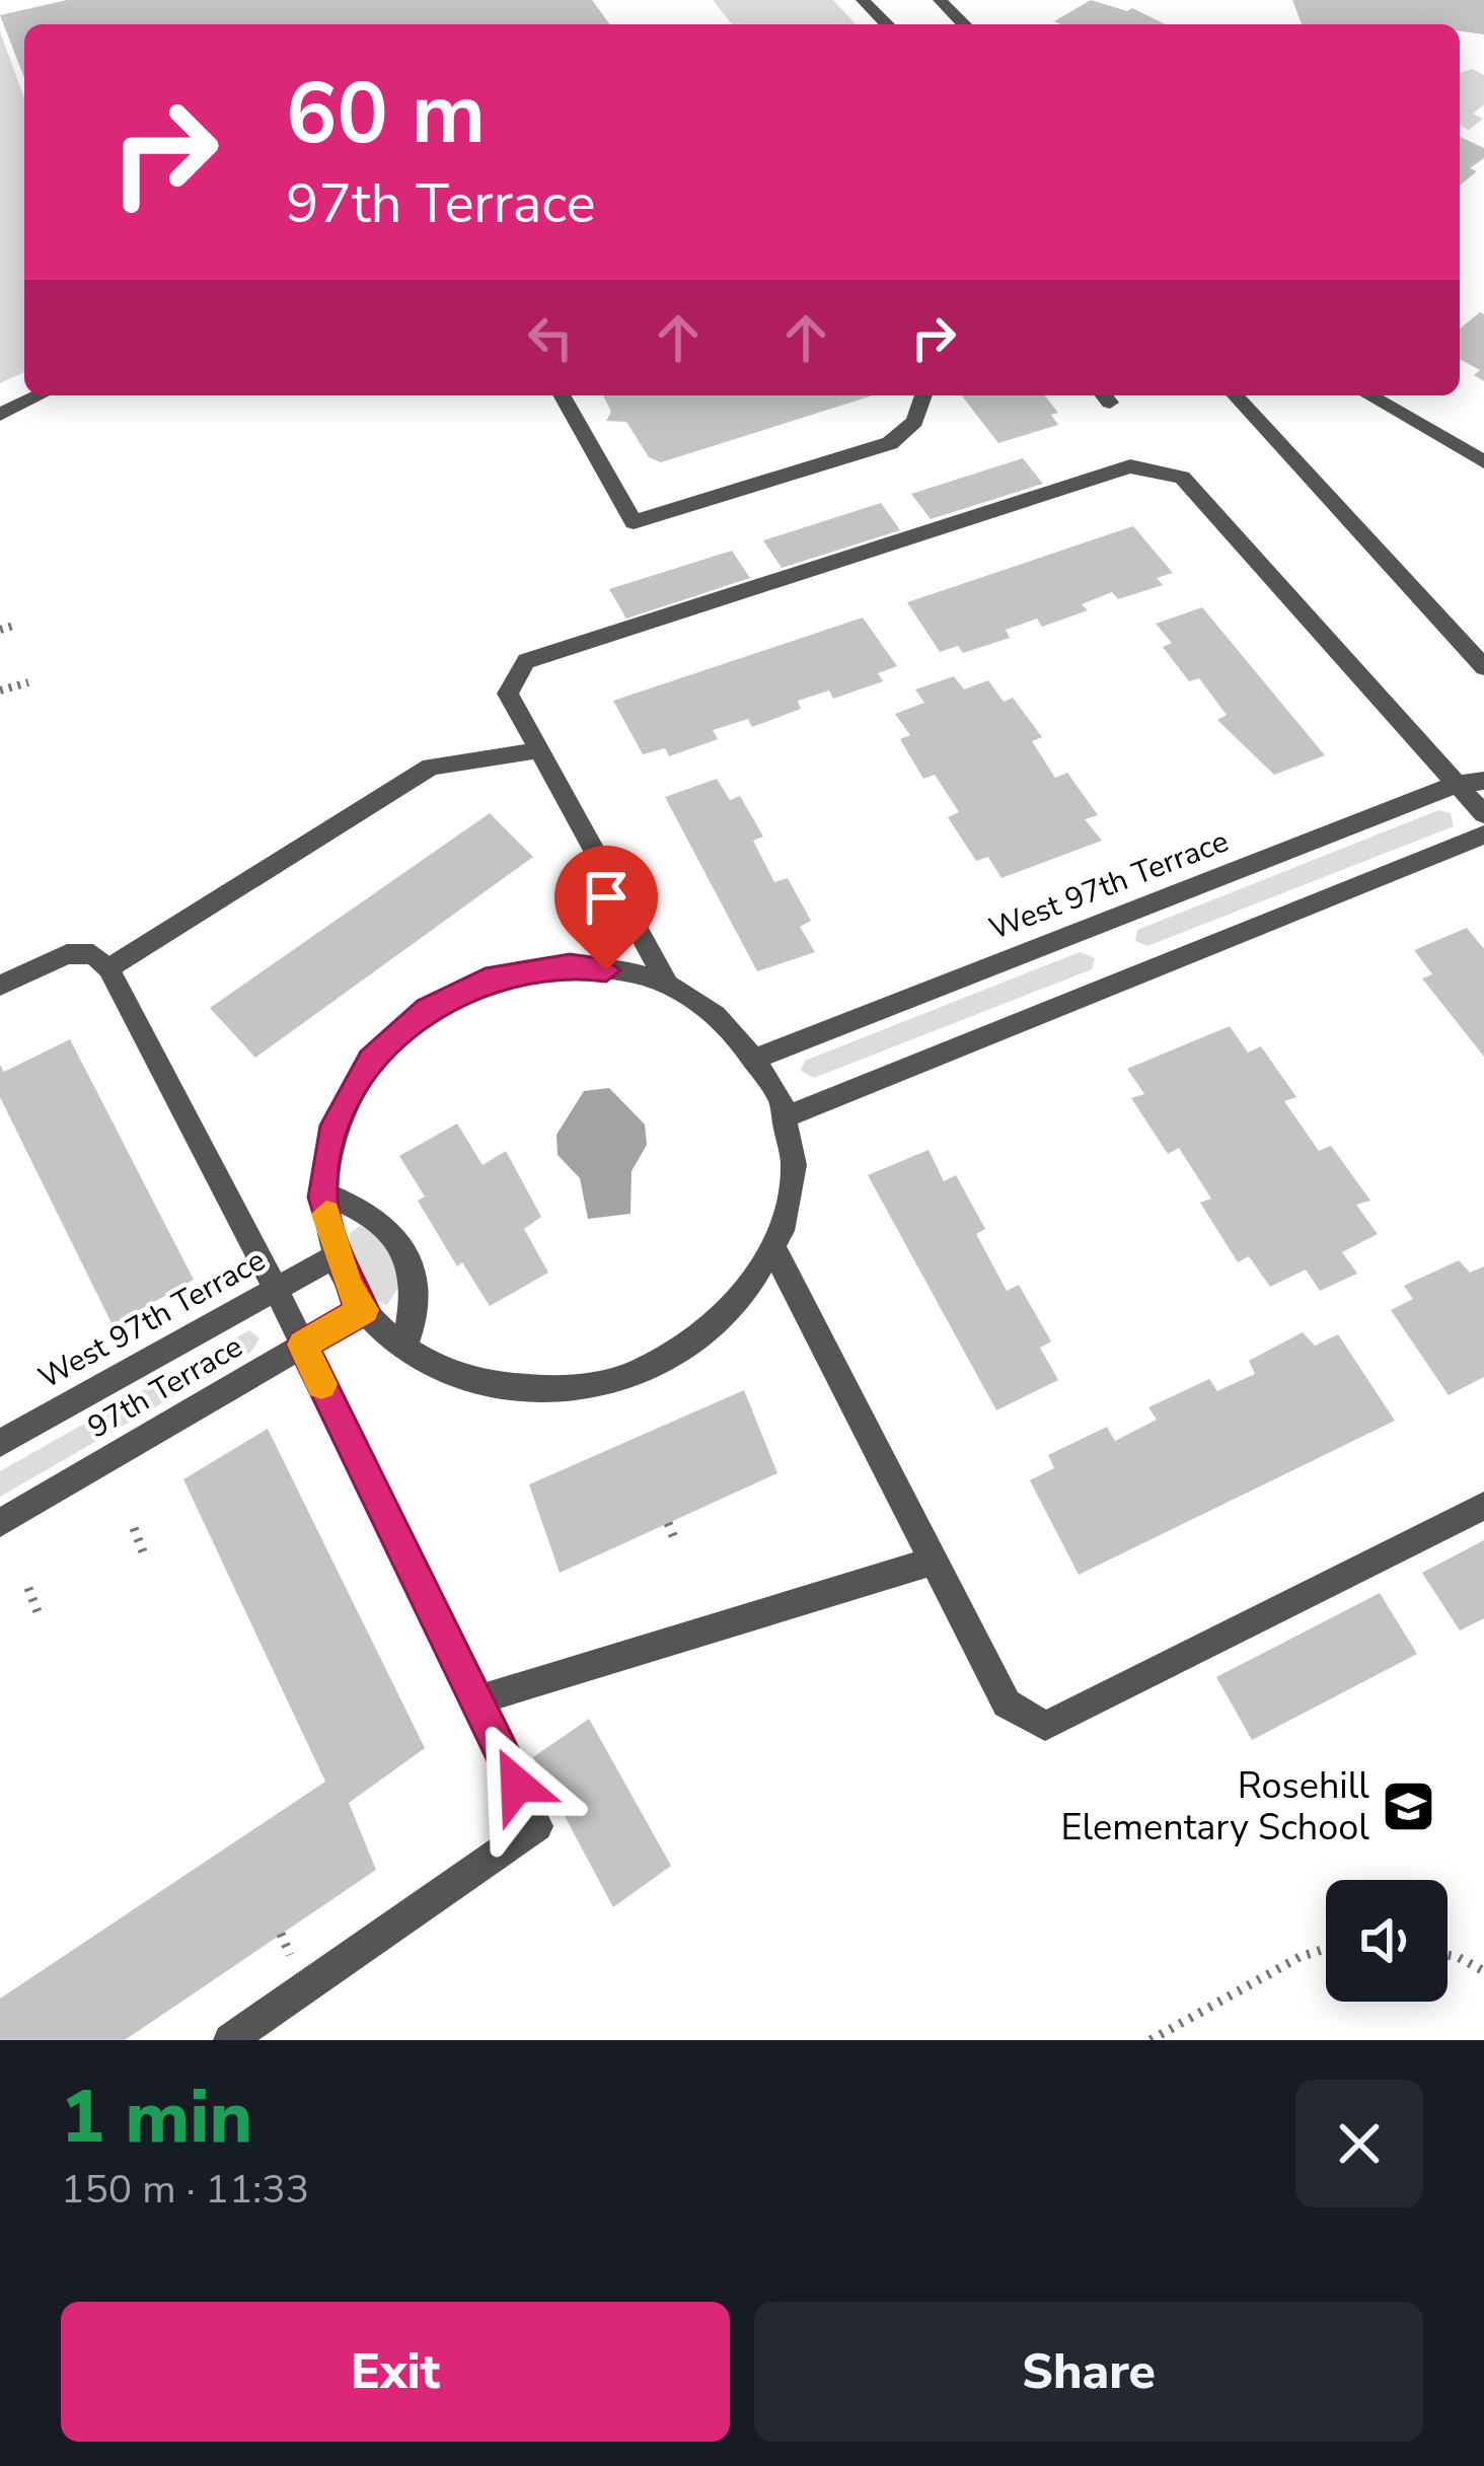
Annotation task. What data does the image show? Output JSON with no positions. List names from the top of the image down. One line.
{"streets":{"street":["West 97th Terrace","97th Terrace"]},"places":{"school or university":["Rosehill Elementary School"]},"page":{"turn":["60 m","97th Terrace"],"heading":["1 min","150 m · 11:33"],"buttons":["Exit","Share"]}}
